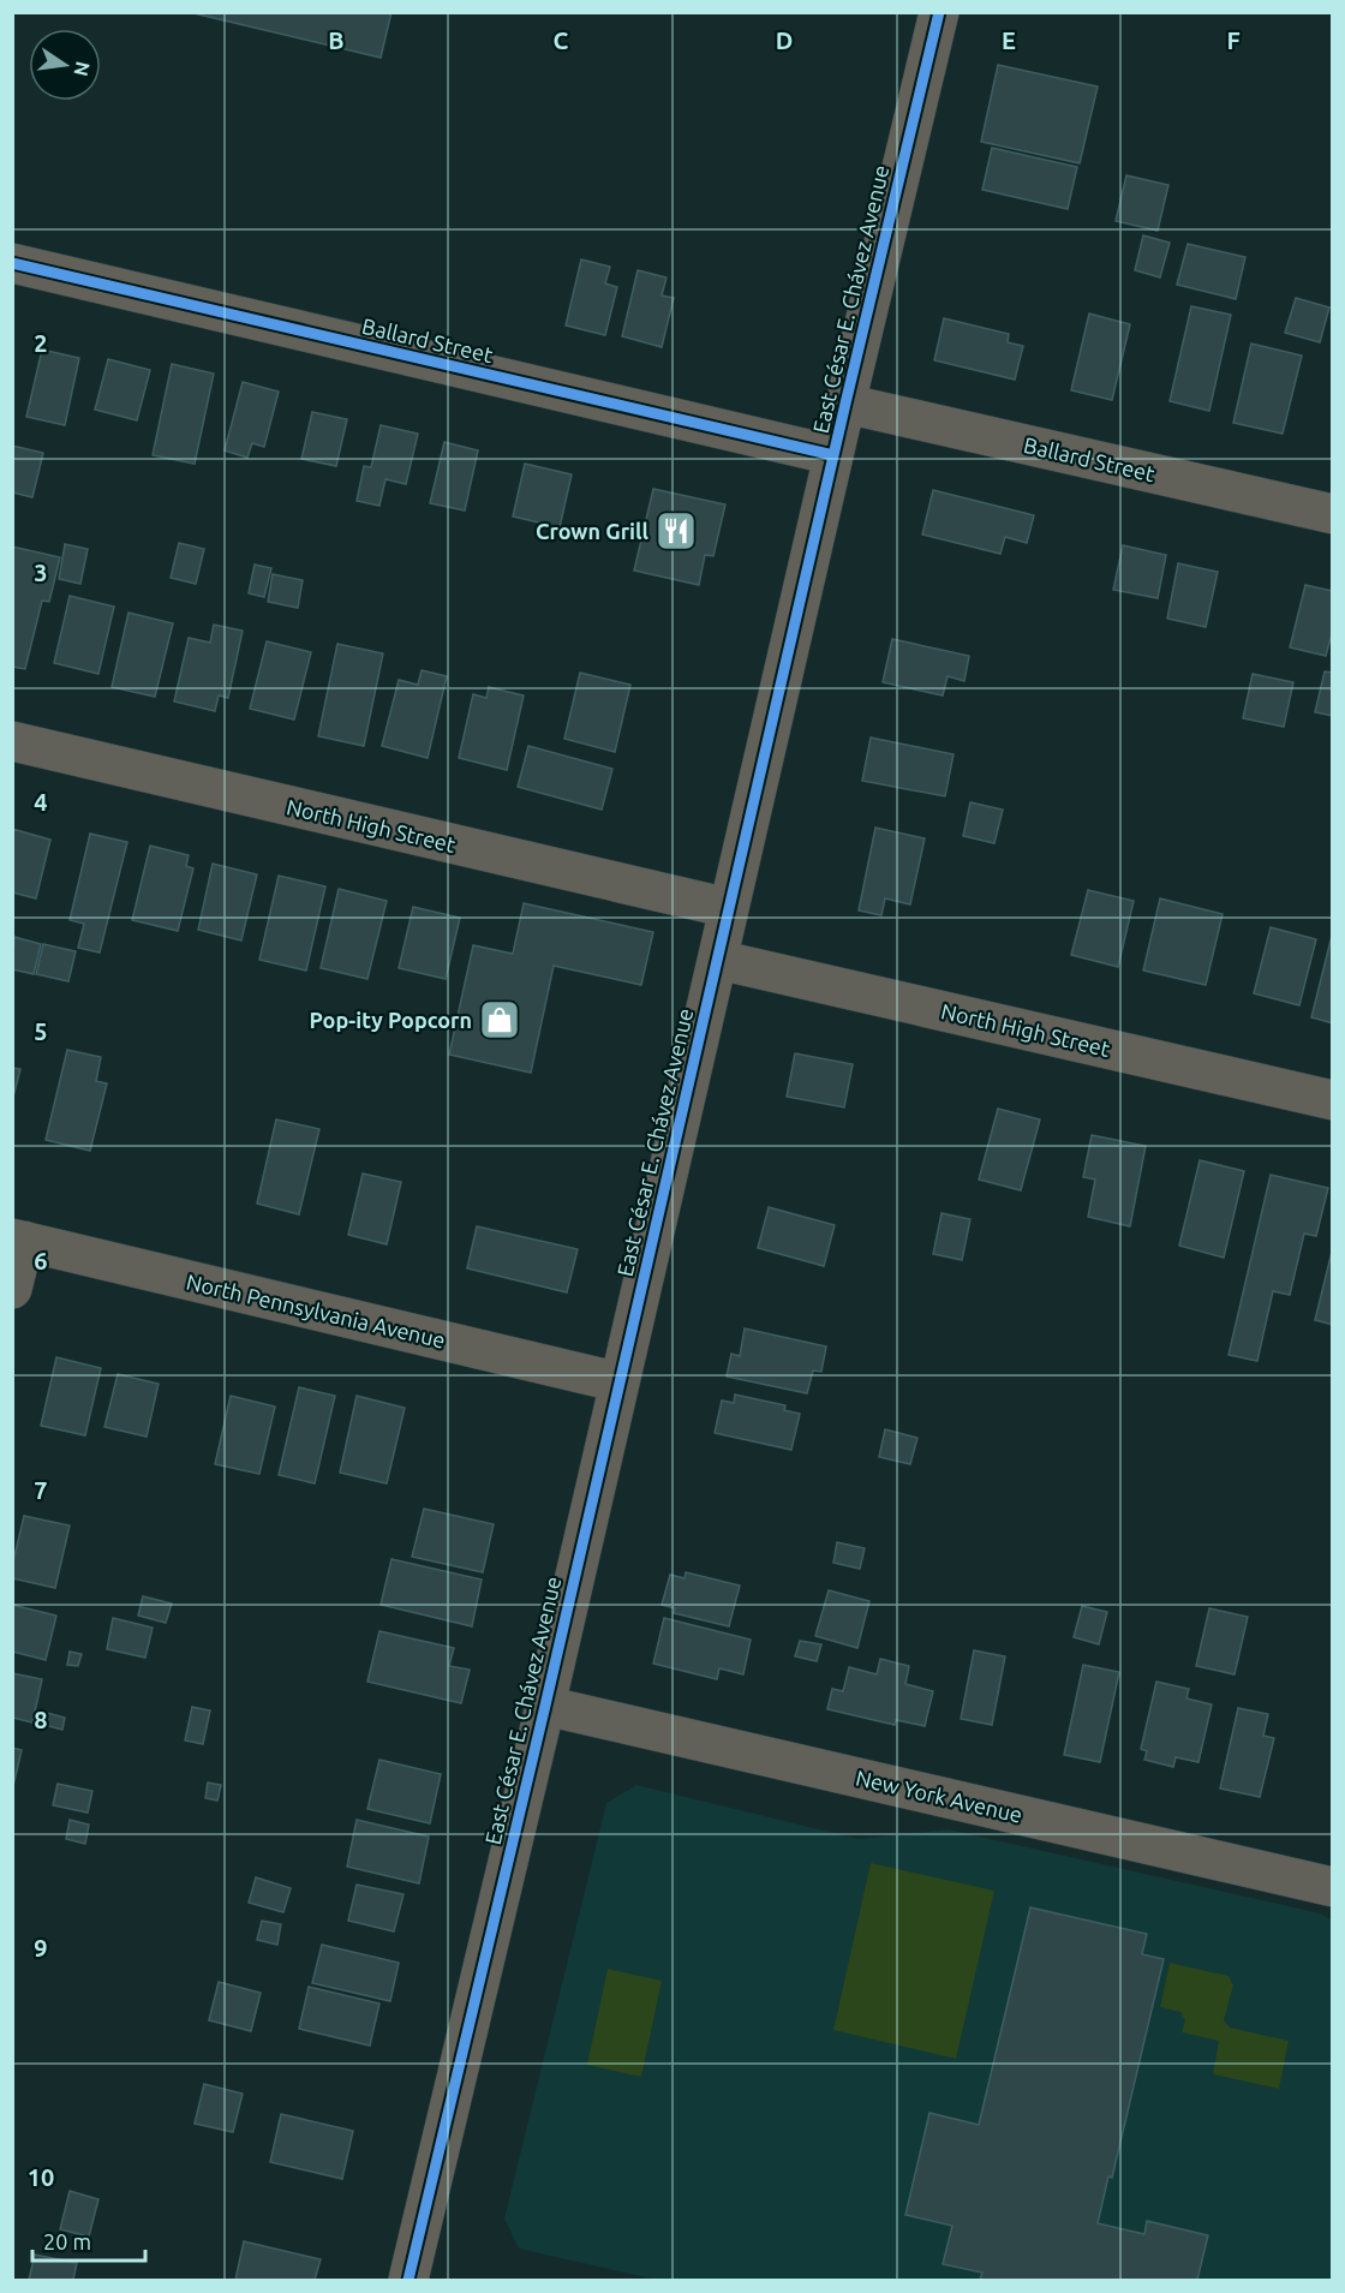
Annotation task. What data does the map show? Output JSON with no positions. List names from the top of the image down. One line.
{"streets":{"street":["East César E. Chávez Avenue","Ballard Street","North High Street","North Pennsylvania Avenue","New York Avenue"]},"crossings":[["East César E. Chávez Avenue","Ballard Street"],["East César E. Chávez Avenue","North High Street"],["East César E. Chávez Avenue","North Pennsylvania Avenue"],["East César E. Chávez Avenue","New York Avenue"]],"places":{"restaurant":["Crown Grill"],"shop":["Pop-ity Popcorn"]},"scale_bar":"20 m","north":"right","grid":{"columns":["B","C","D","E","F"],"rows":["2","3","4","5","6","7","8","9","10"]}}
